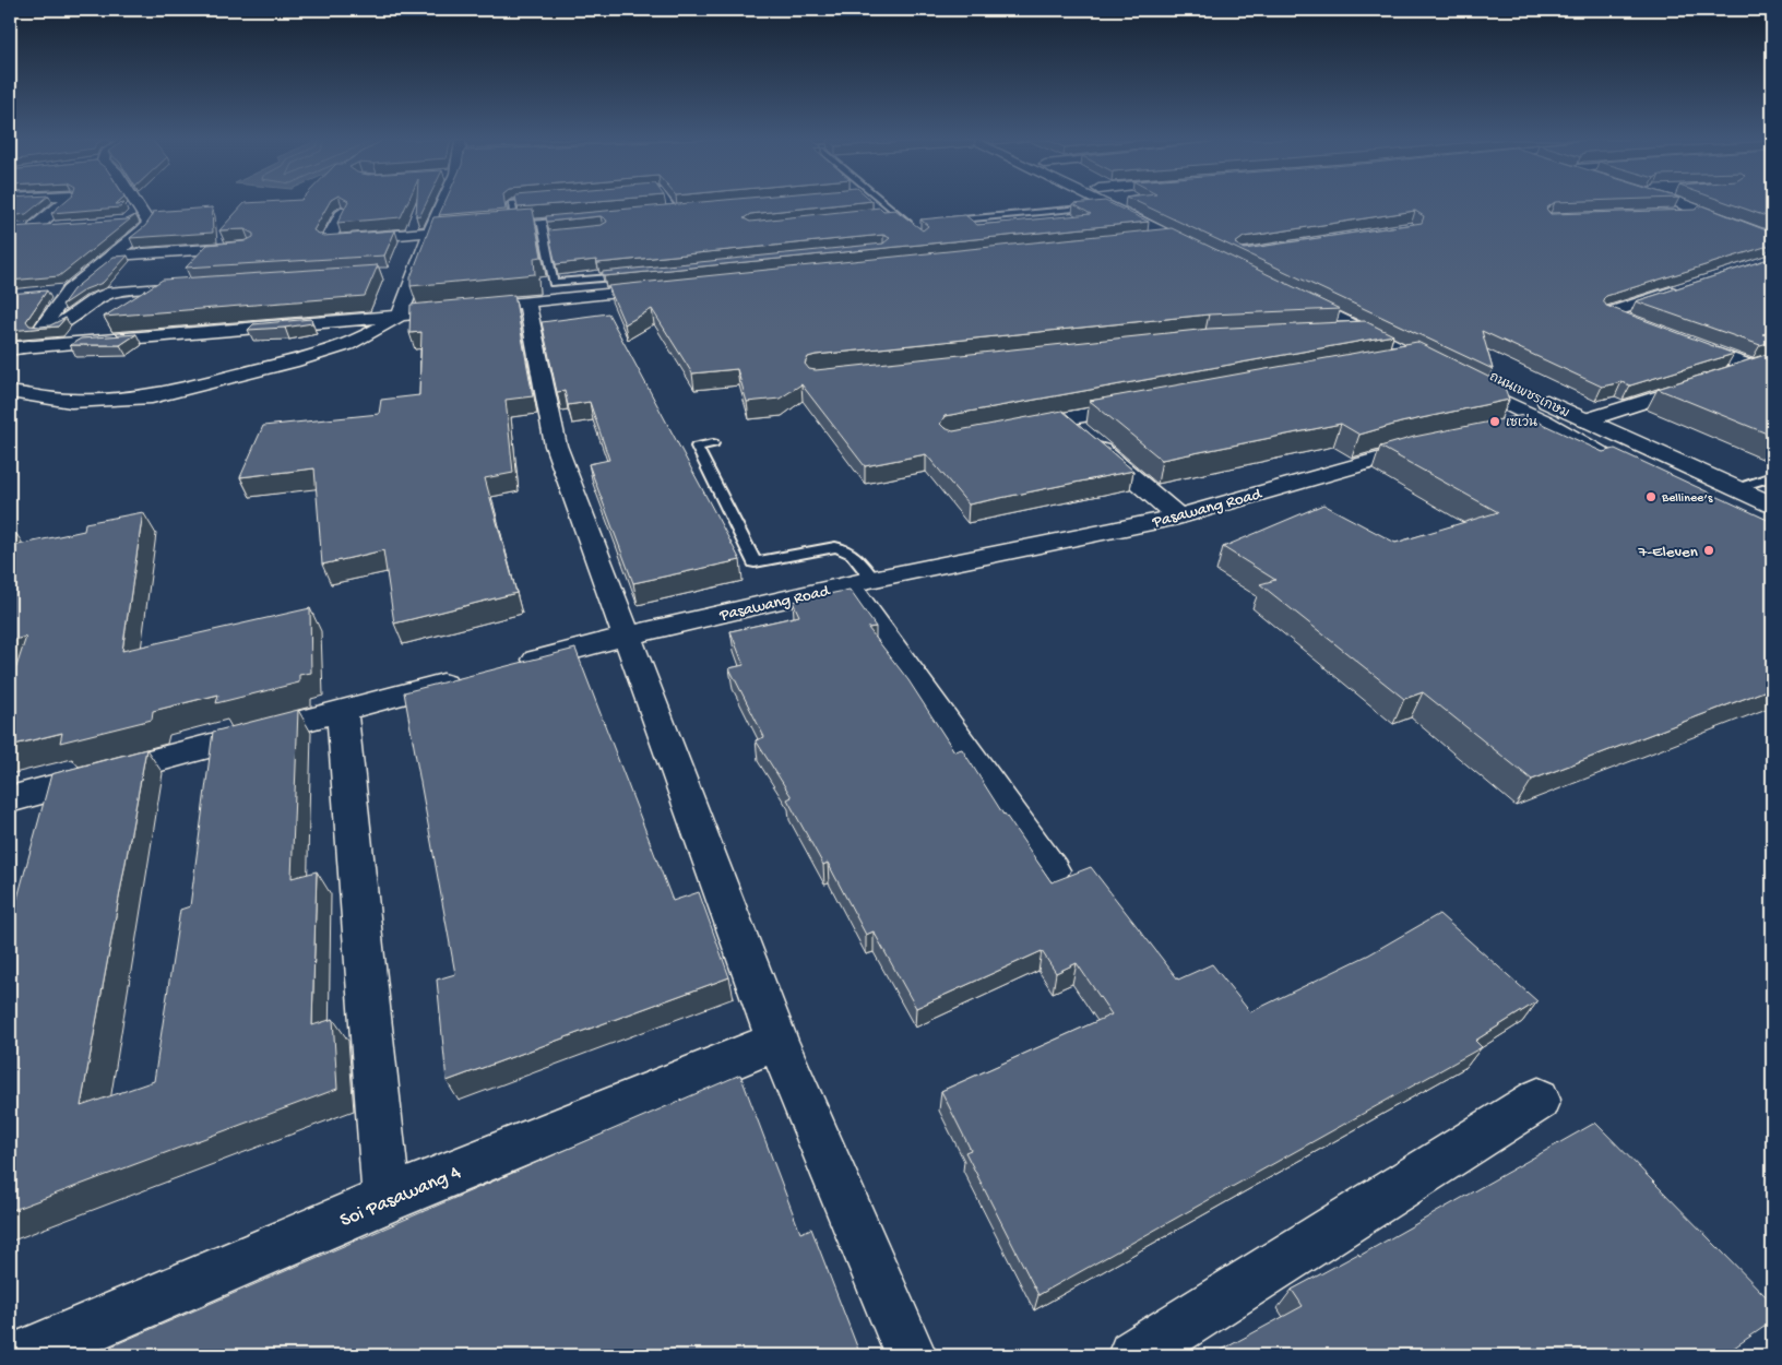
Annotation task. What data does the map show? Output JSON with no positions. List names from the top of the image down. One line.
{"streets":{"street":["ถนนเพชรเกษม","Pasawang Road","Soi Pasawang 4"]},"places":["เซเว่น","Bellinee’s","7-Eleven"]}
